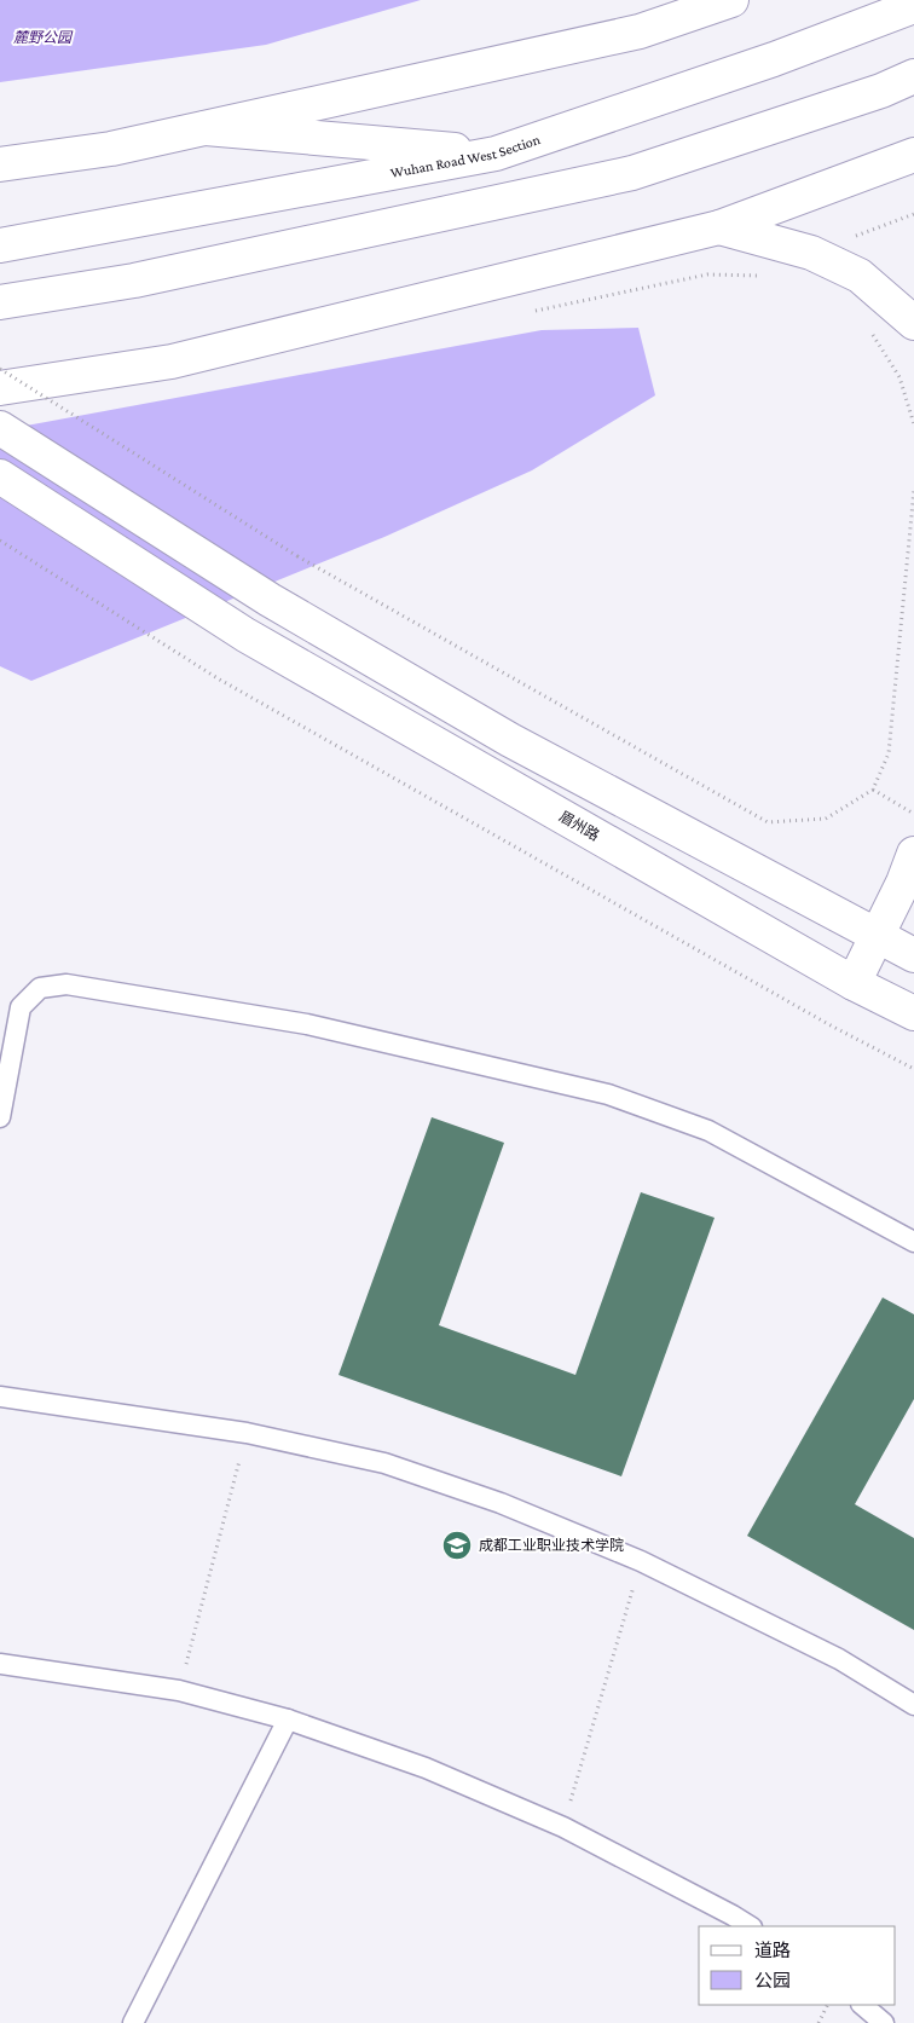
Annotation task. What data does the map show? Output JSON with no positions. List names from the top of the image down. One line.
{"streets":{"main road":["Wuhan Road West Section","眉州路"]},"parks":["麓野公园"],"places":{"school or university":["成都工业职业技术学院"]},"legend":["道路","公园"]}
